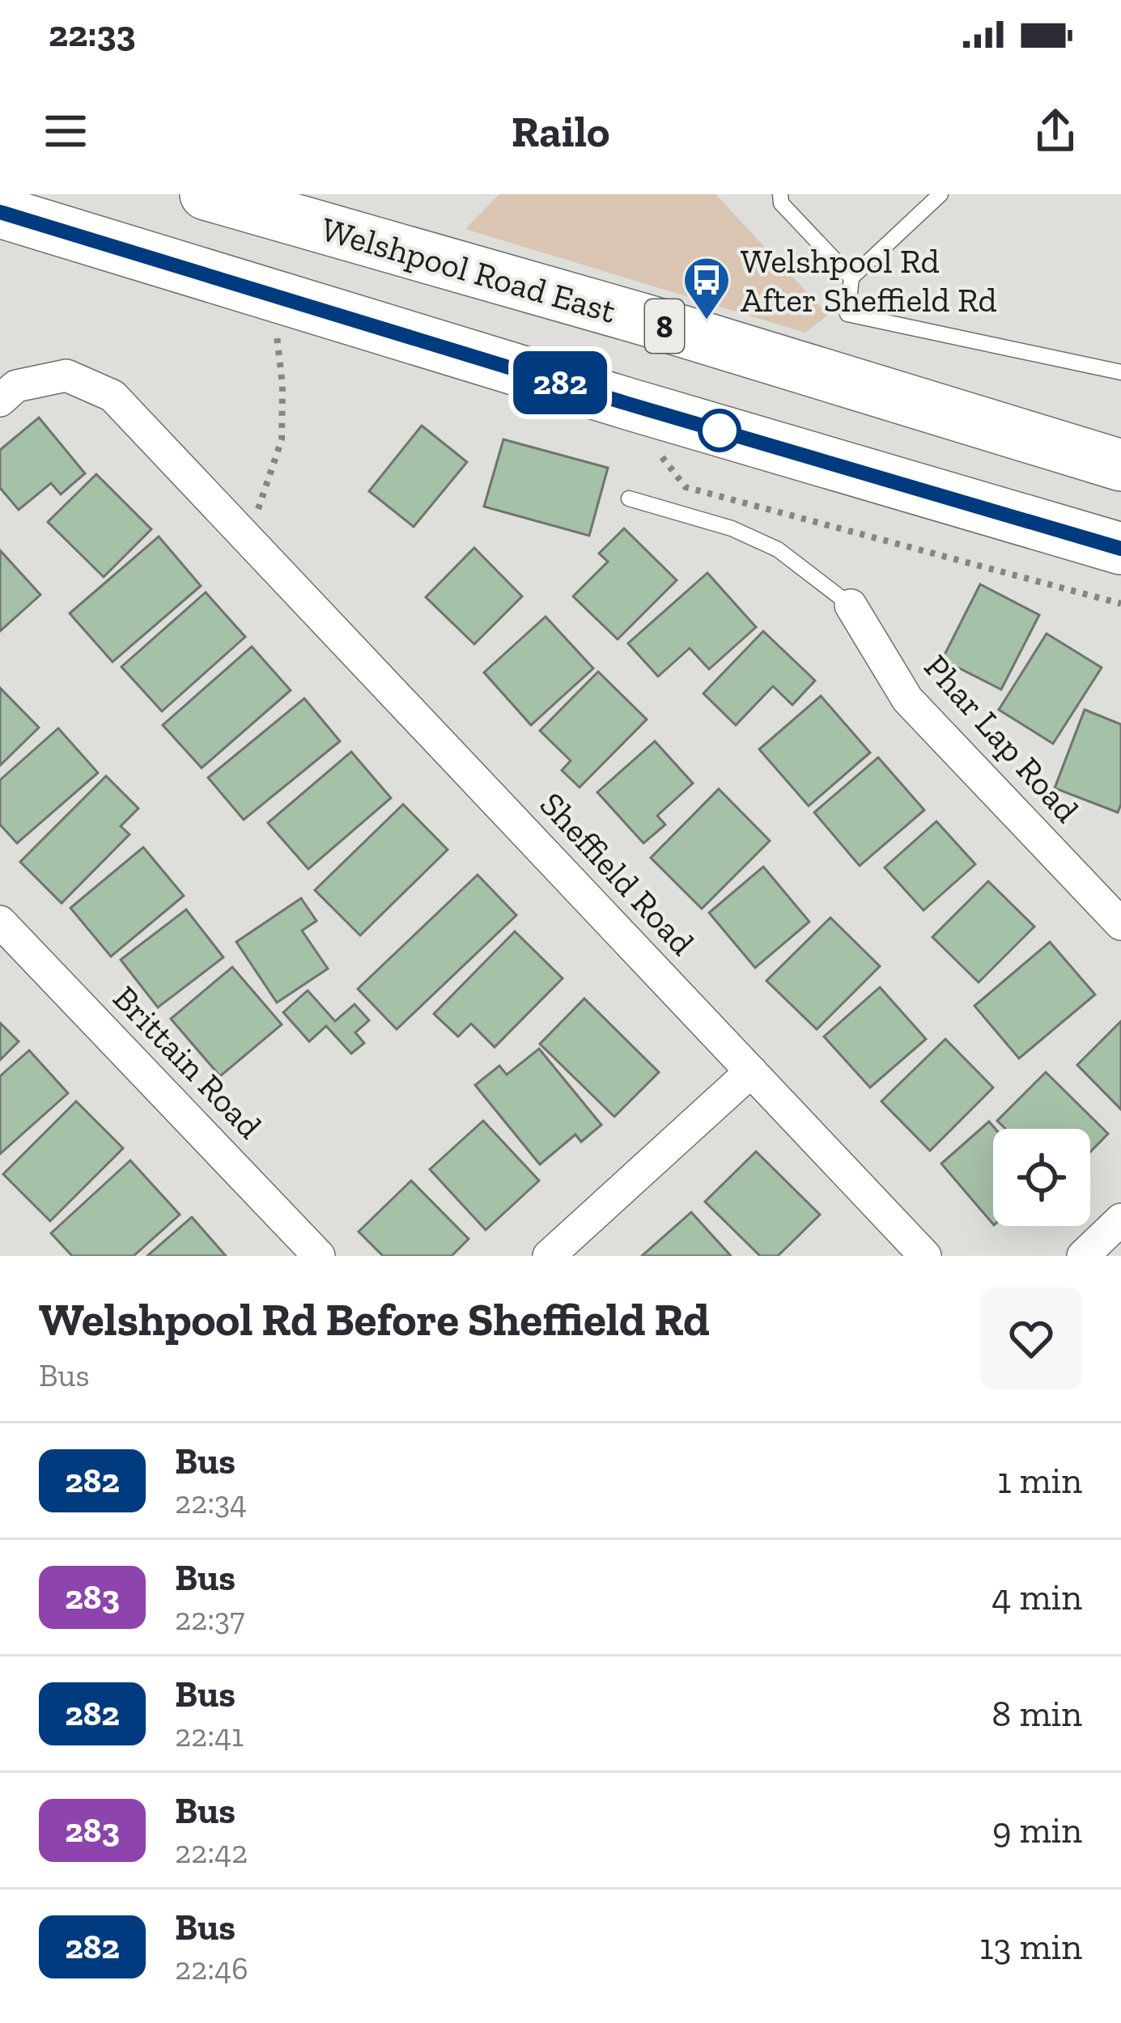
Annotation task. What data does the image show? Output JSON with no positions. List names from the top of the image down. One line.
{"streets":{"highway":["Welshpool Road East","8"],"street":["Phar Lap Road","Sheffield Road","Brittain Road"]},"places":{"bus stop":["Welshpool Rd After Sheffield Rd"]},"lines":["bus line 282"],"page":{"status":"22:33","header":"Railo","on_map":"282","heading":["Welshpool Rd Before Sheffield Rd","Bus"],"list":[{"mark":"282","name":"Bus","note":"22:34","value":"1 min"},{"mark":"283","name":"Bus","note":"22:37","value":"4 min"},{"mark":"282","name":"Bus","note":"22:41","value":"8 min"},{"mark":"283","name":"Bus","note":"22:42","value":"9 min"},{"mark":"282","name":"Bus","note":"22:46","value":"13 min"}]}}
